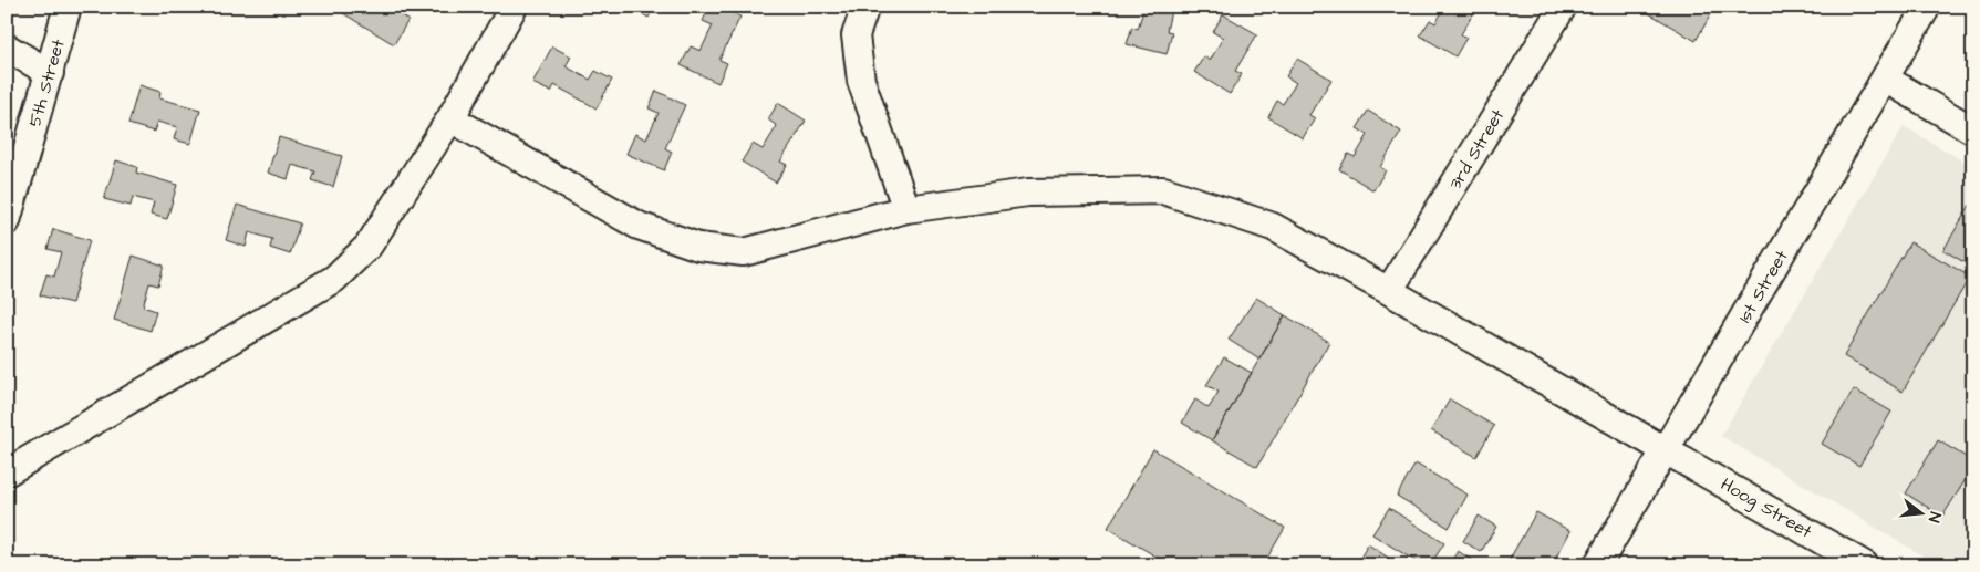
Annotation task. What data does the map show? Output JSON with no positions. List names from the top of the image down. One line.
{"streets":{"street":["5th Street","3rd Street","1st Street","Hoog Street"]},"crossings":[["3rd Street","Hoog Street"],["1st Street","Hoog Street"]],"north":"right"}
